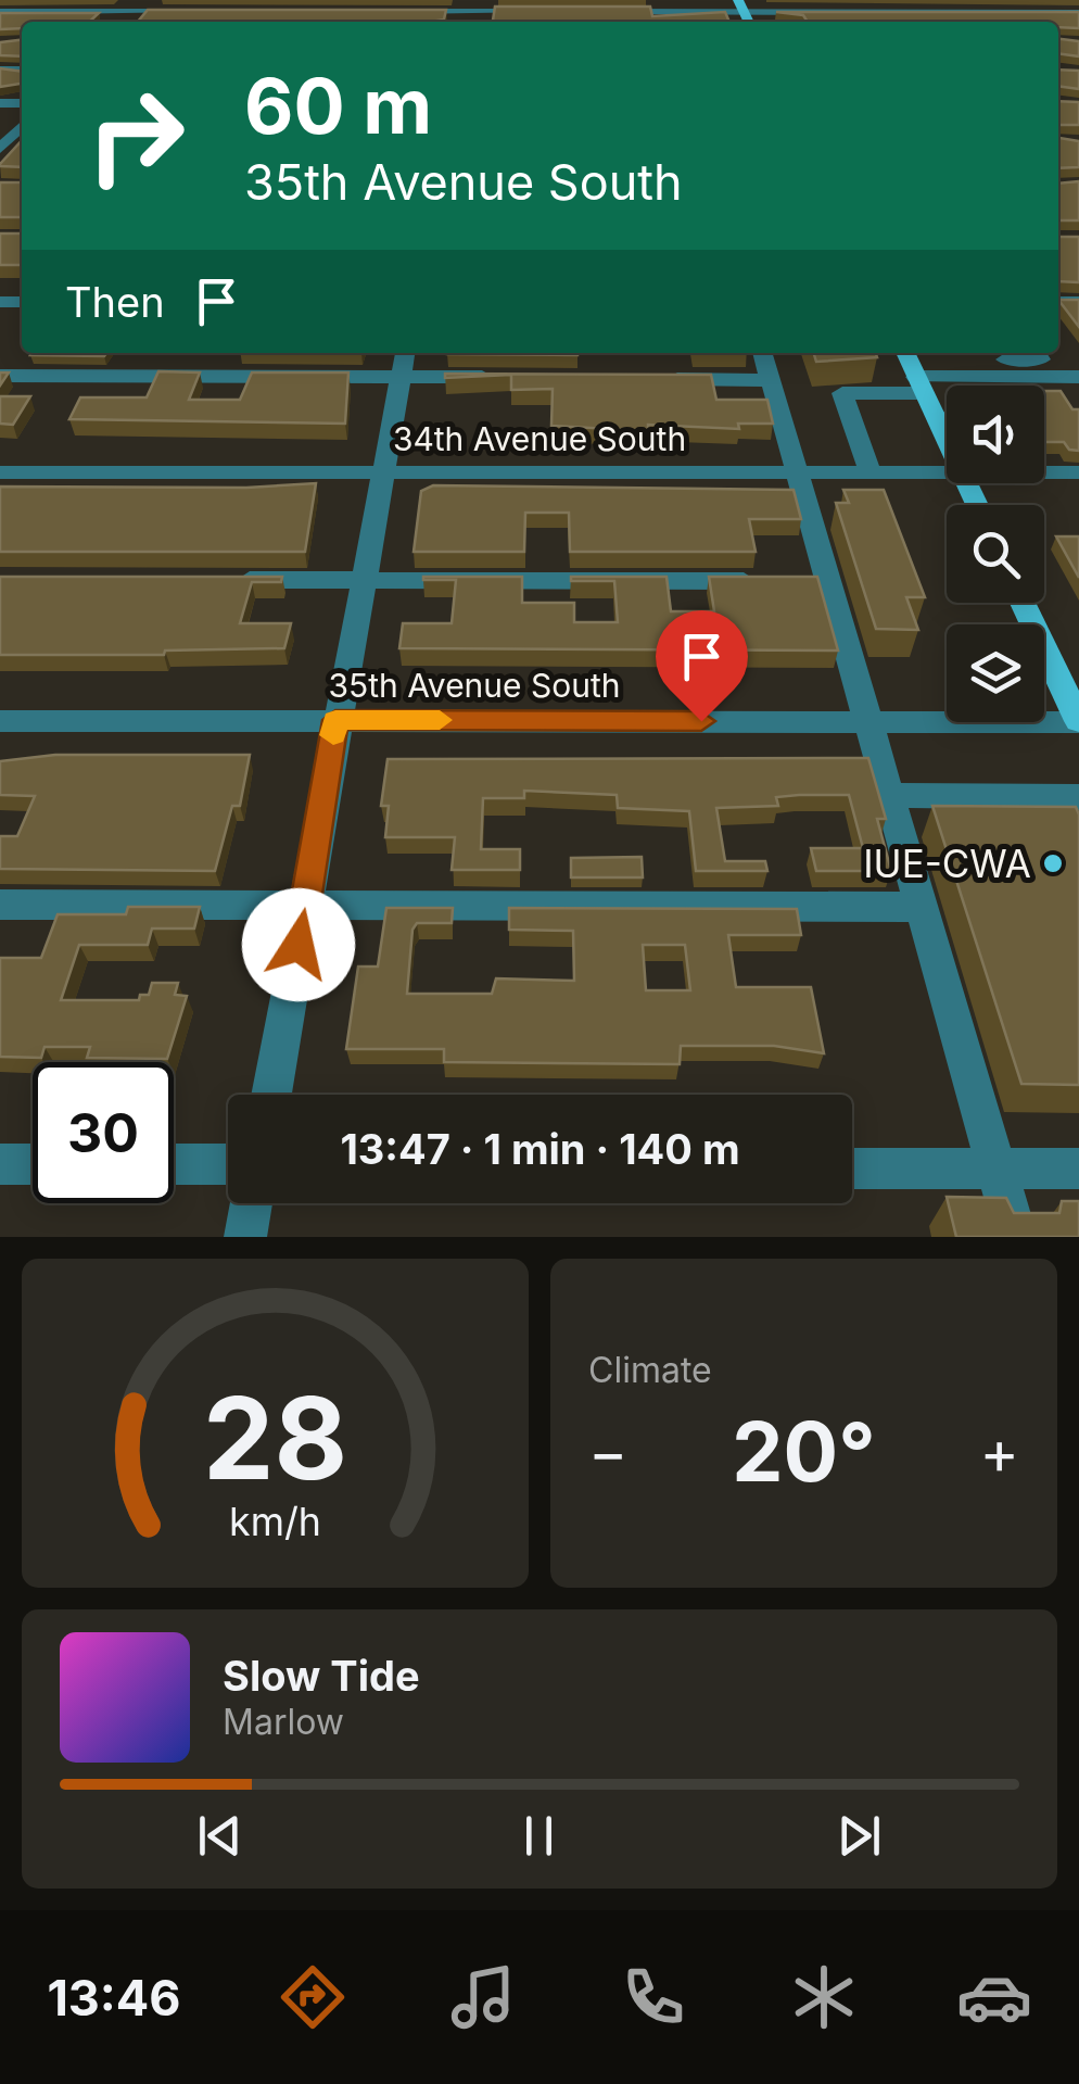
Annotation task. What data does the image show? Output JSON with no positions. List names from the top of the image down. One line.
{"streets":{"street":["34th Avenue South","35th Avenue South"]},"places":["IUE-CWA"],"page":{"turn":["60 m","35th Avenue South"],"then":"Then","limit":"30","trip":"13:47 · 1 min · 140 m","tile":"Climate","heat":["−","20°","+"],"song":["Slow Tide","Marlow"],"tabs":"13:46","gauge":["28","km/h"]}}
